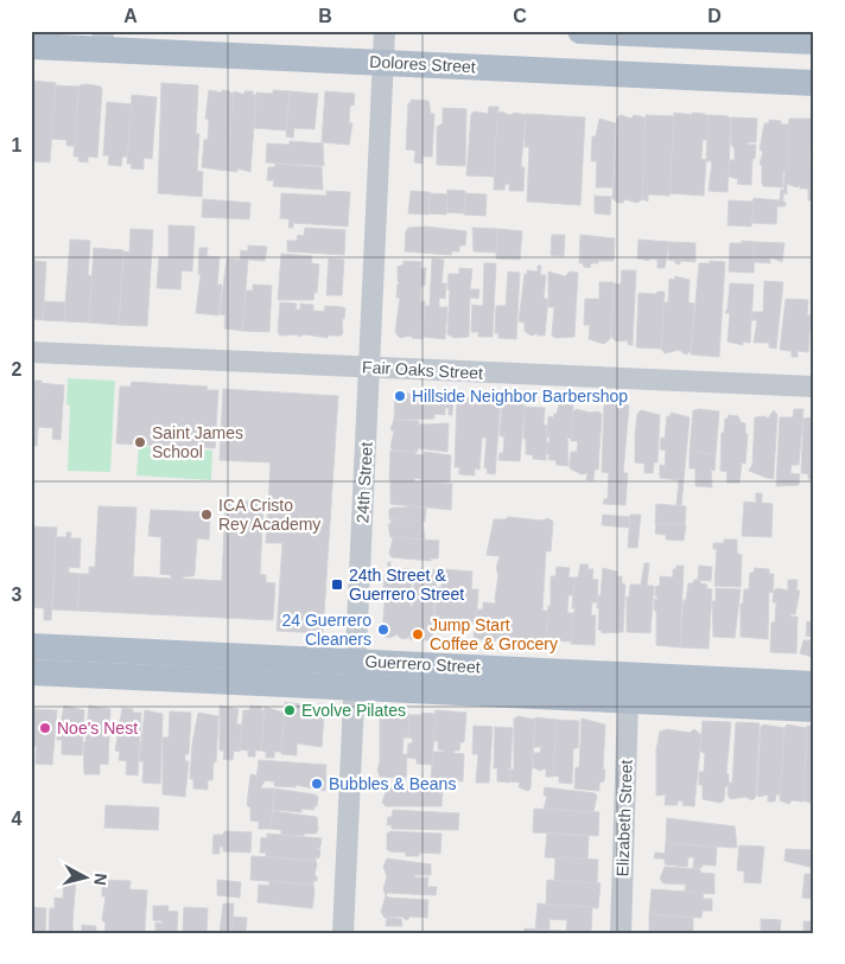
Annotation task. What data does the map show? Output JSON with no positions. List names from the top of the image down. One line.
{"streets":{"main road":["Dolores Street","Guerrero Street"],"street":["Fair Oaks Street","24th Street","Elizabeth Street"]},"crossings":[["Dolores Street","24th Street"],["Fair Oaks Street","24th Street"],["24th Street","Guerrero Street"],["Guerrero Street","Elizabeth Street"]],"places":{"other":["Hillside Neighbor Barbershop","Saint James School","ICA Cristo Rey Academy","24 Guerrero Cleaners","Jump Start Coffee & Grocery","Evolve Pilates","Noe's Nest","Bubbles & Beans"],"transit":["24th Street & Guerrero Street"]},"north":"right","grid":{"columns":["A","B","C","D"],"rows":["1","2","3","4"]}}
